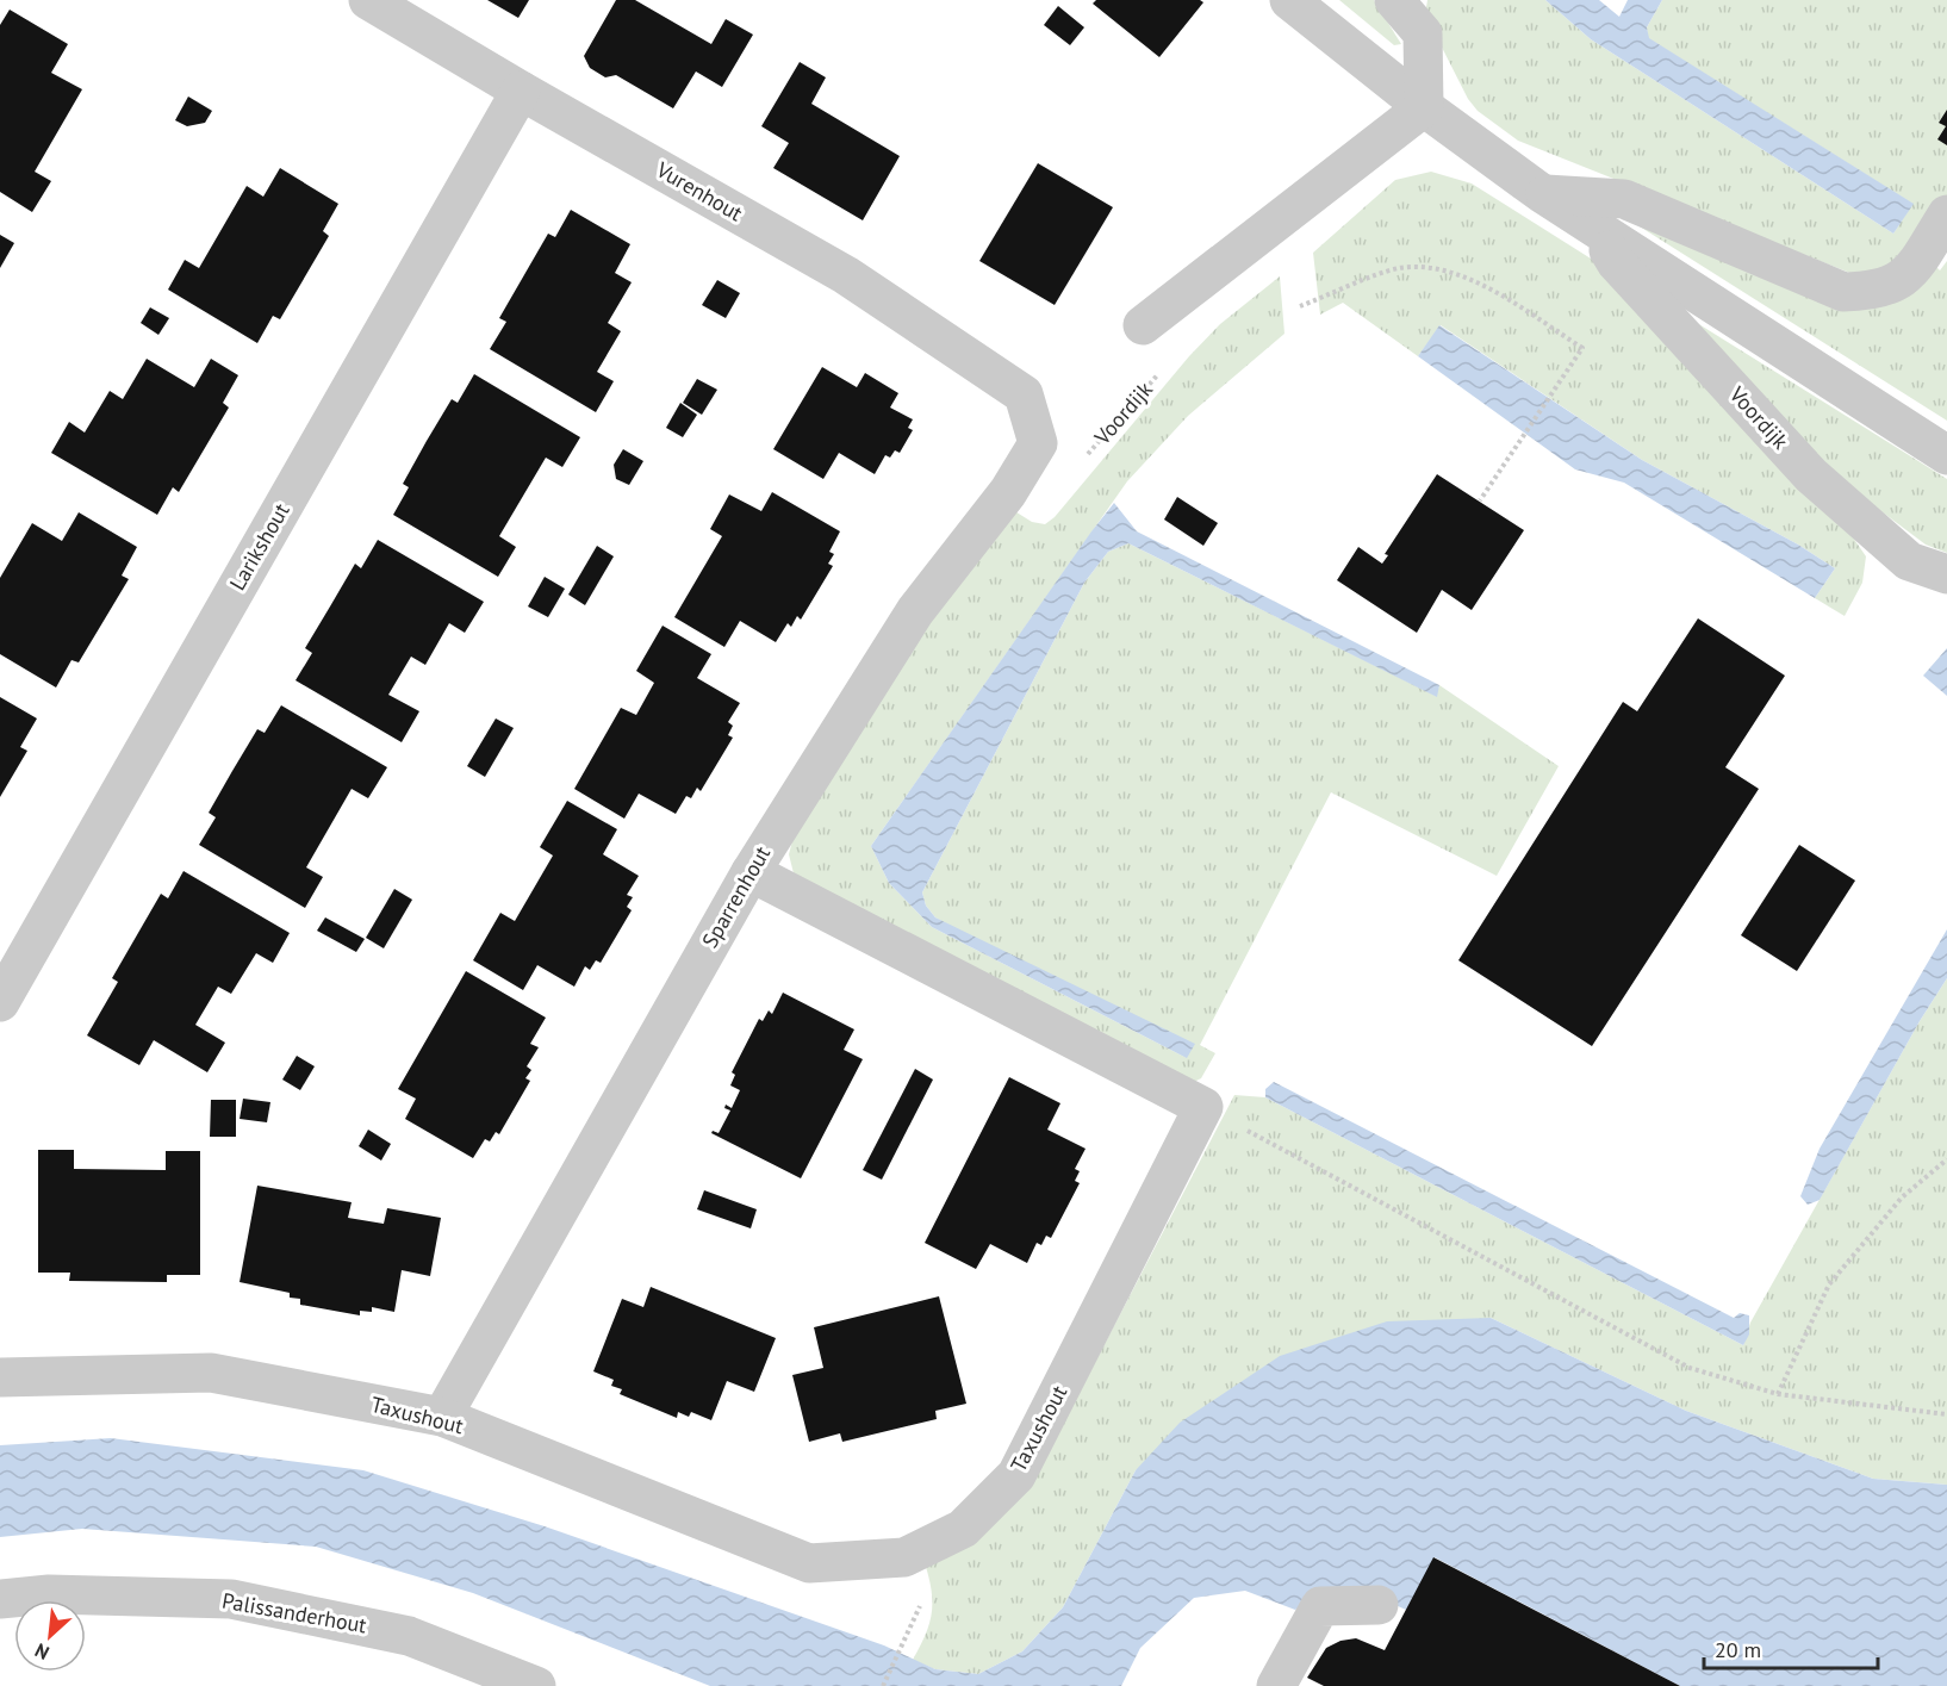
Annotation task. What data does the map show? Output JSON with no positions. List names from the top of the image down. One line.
{"streets":{"street":["Vurenhout","Voordijk","Larikshout","Sparrenhout","Taxushout","Palissanderhout"]},"crossings":[["Vurenhout","Larikshout"],["Vurenhout","Sparrenhout"],["Sparrenhout","Taxushout"]],"scale_bar":"20 m","north":"bottom left"}
